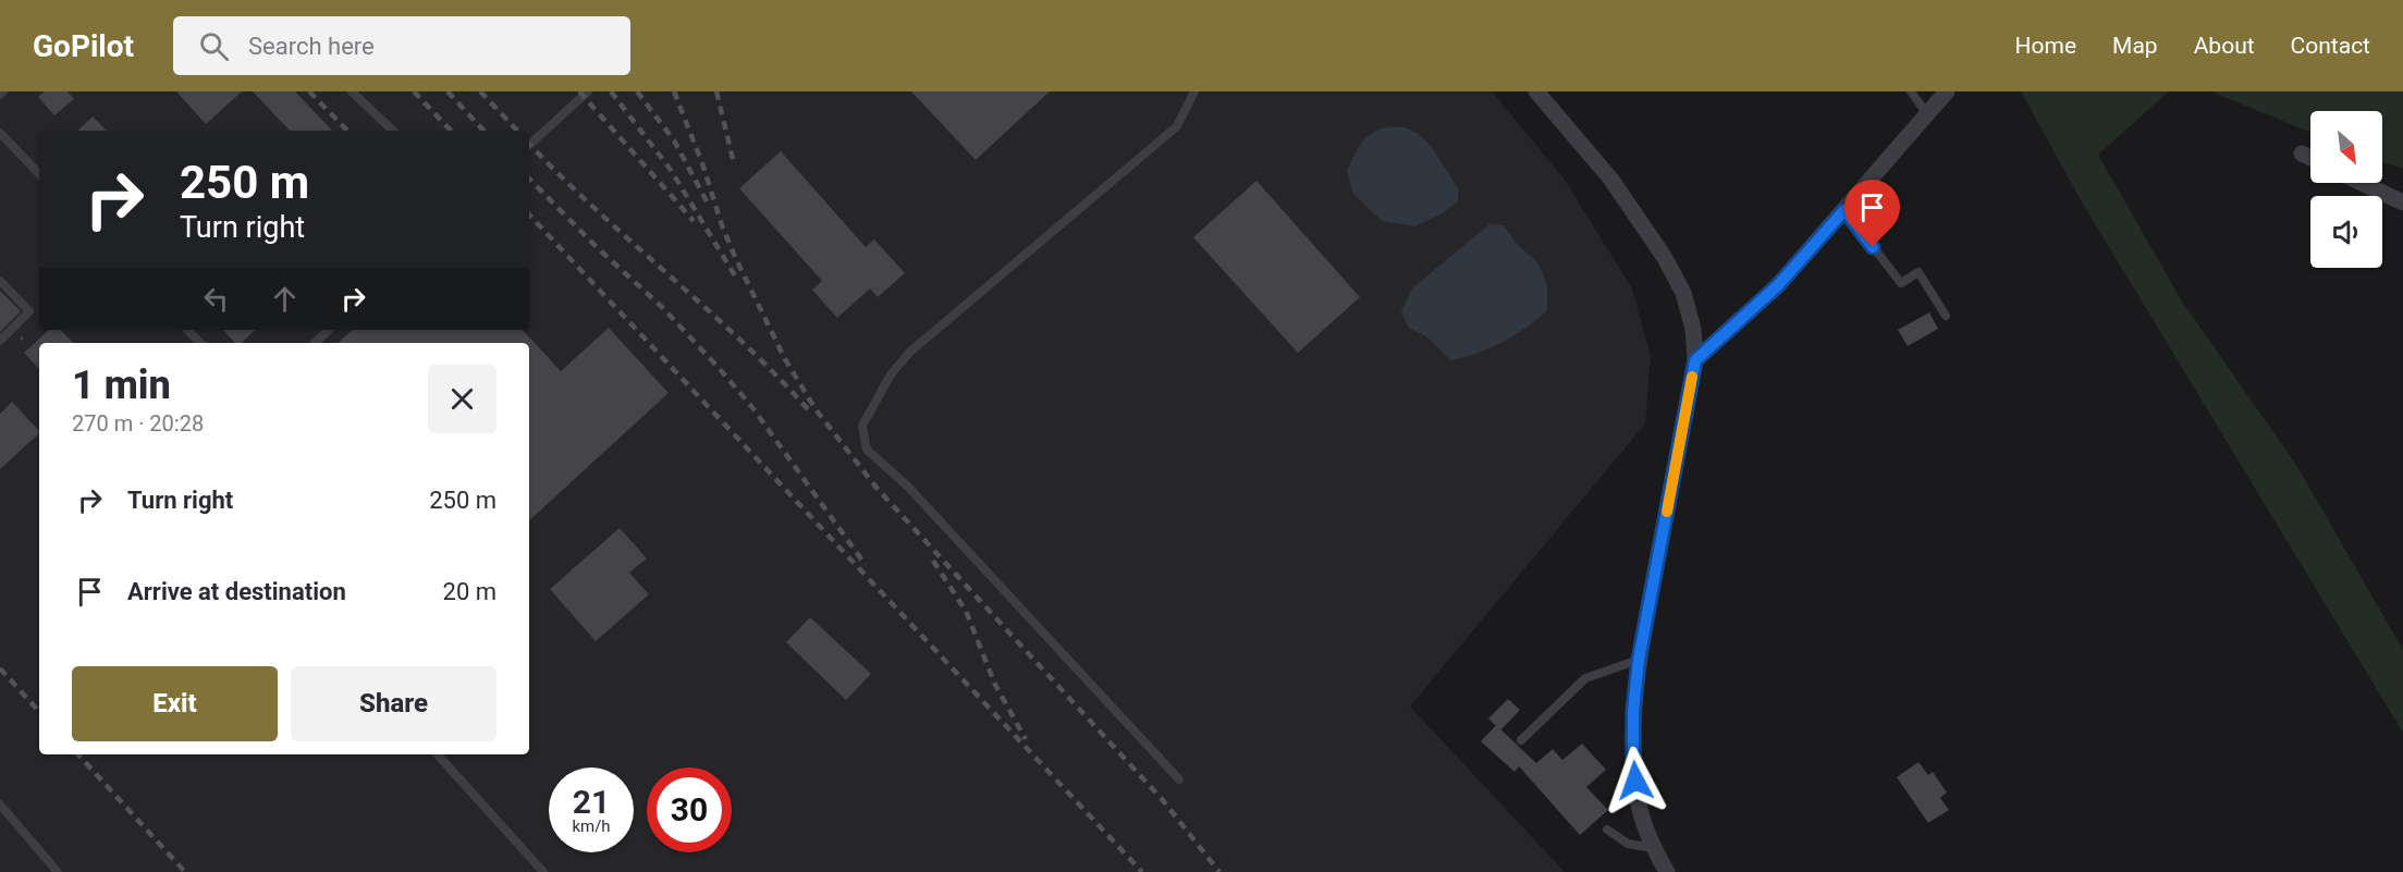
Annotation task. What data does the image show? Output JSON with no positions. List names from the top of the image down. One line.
{"north":"bottom right","page":{"header":"GoPilot","search":"Search here","nav":["Home","Map","About","Contact"],"turn":["250 m","Turn right"],"heading":["1 min","270 m · 20:28"],"list":[{"name":"Turn right","value":"250 m"},{"name":"Arrive at destination","value":"20 m"}],"buttons":["Exit","Share"],"speed":"21 km/h","limit":"30"}}
